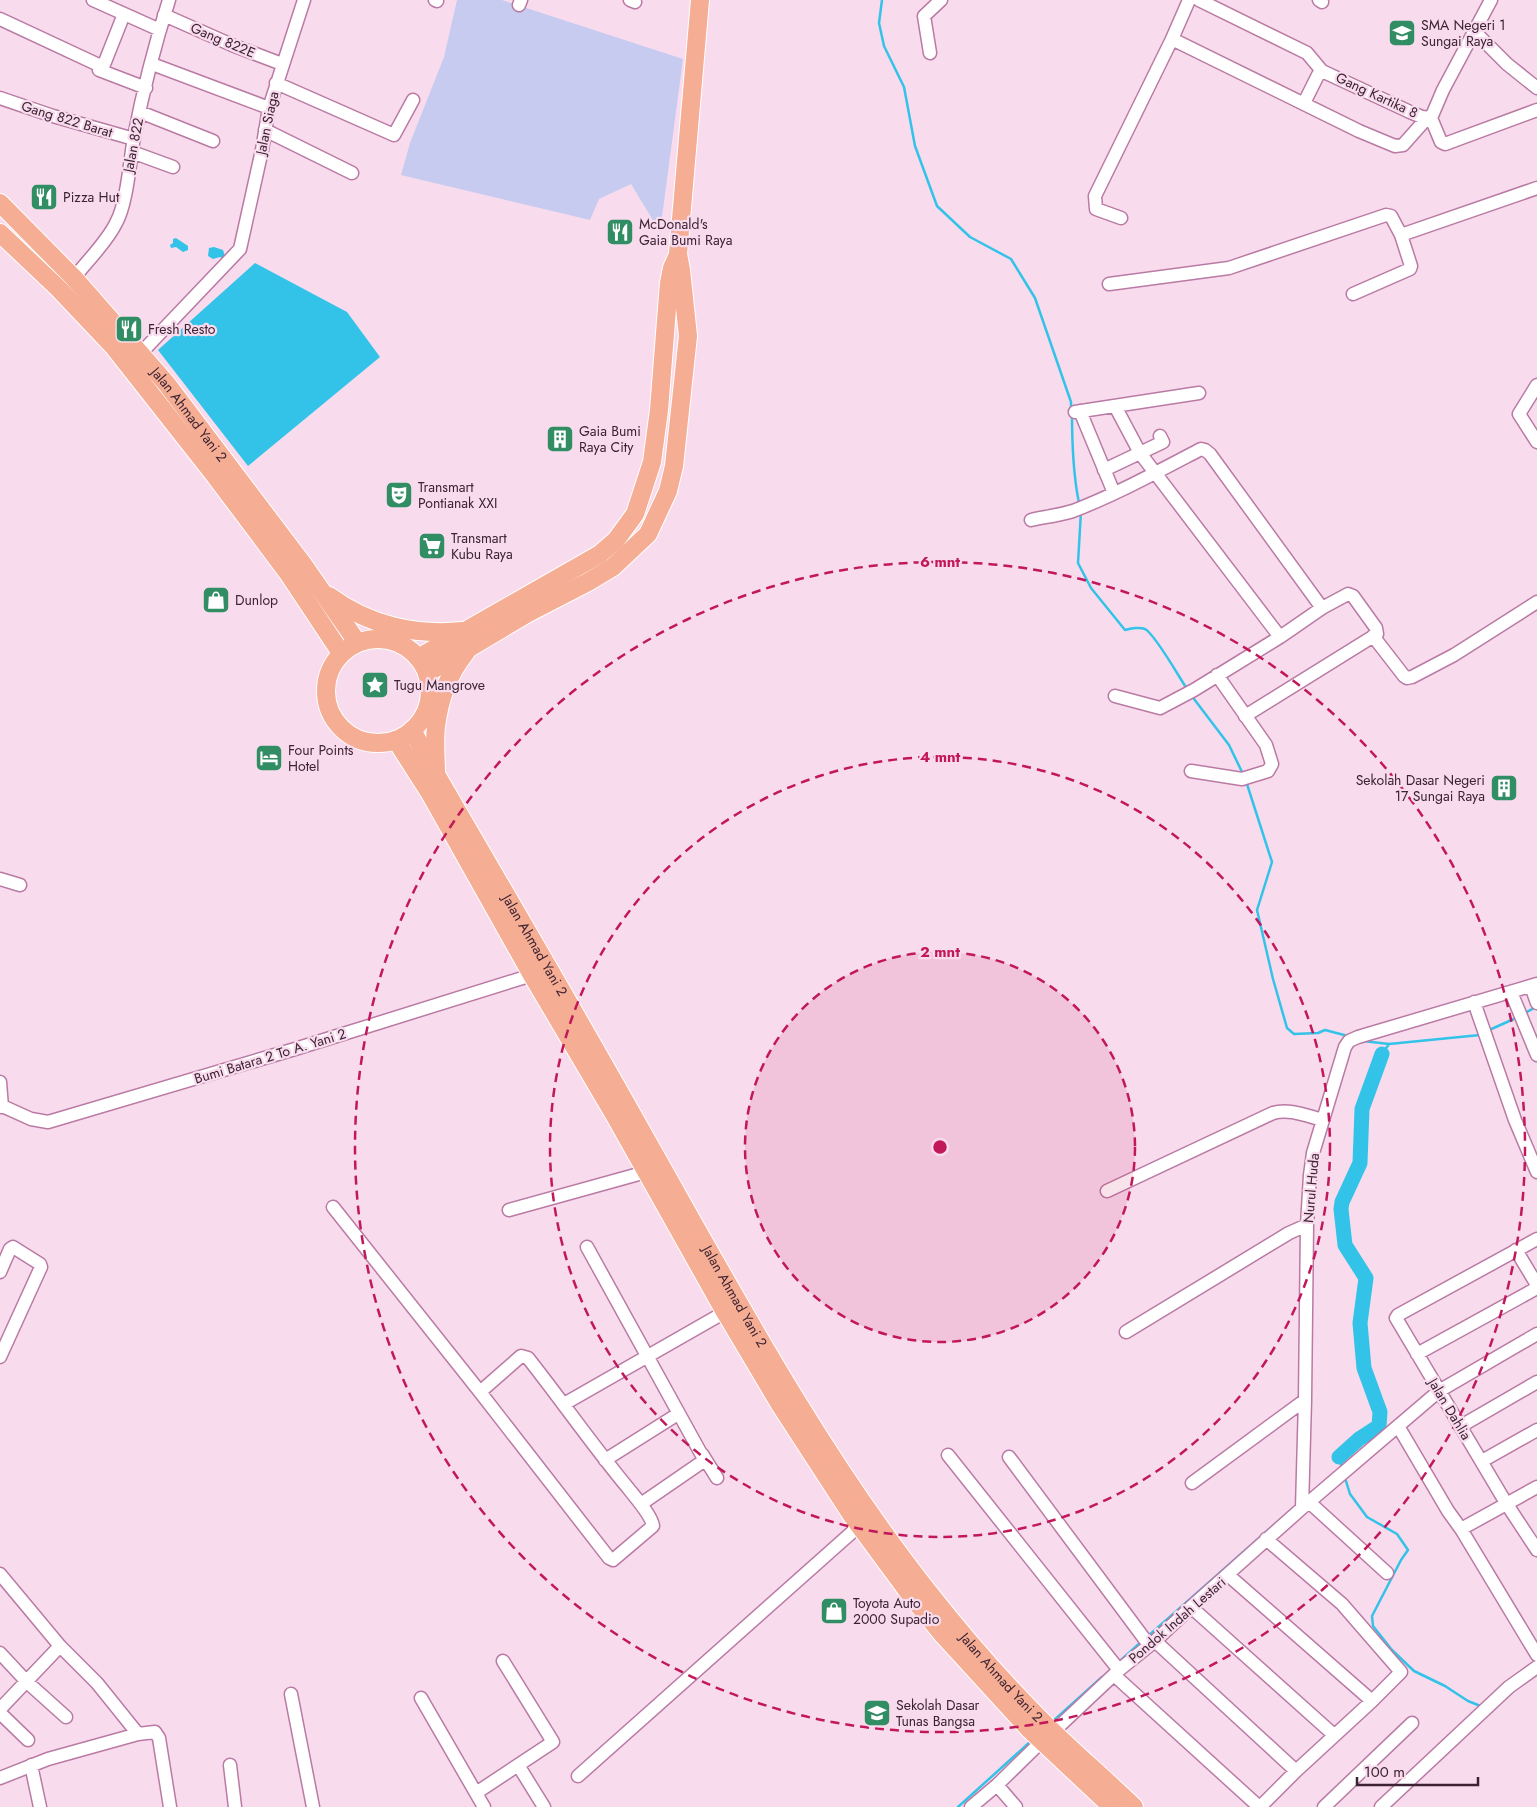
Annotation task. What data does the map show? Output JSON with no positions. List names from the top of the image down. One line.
{"streets":{"highway":["Jalan Ahmad Yani 2"],"street":["Gang 822E","Gang Kartika 8","Gang 822 Barat","Jalan Siaga","Jalan 822","Bumi Batara 2 To A. Yani 2","Nurul Huda","Jalan Dahlia","Pondok Indah Lestari"]},"crossings":[["Gang 822E","Jalan Siaga"],["Gang 822E","Jalan 822"],["Gang 822 Barat","Jalan 822"],["Jalan Siaga","Jalan Ahmad Yani 2"],["Jalan 822","Jalan Ahmad Yani 2"],["Jalan Ahmad Yani 2","Bumi Batara 2 To A. Yani 2"],["Jalan Ahmad Yani 2","Pondok Indah Lestari"],["Nurul Huda","Pondok Indah Lestari"],["Jalan Dahlia","Pondok Indah Lestari"]],"places":{"school or university":["SMA Negeri 1 Sungai Raya","Sekolah Dasar Tunas Bangsa"],"restaurant":["Pizza Hut","McDonald's Gaia Bumi Raya","Fresh Resto"],"building":["Gaia Bumi Raya City","Sekolah Dasar Negeri 17 Sungai Raya"],"theatre":["Transmart Pontianak XXI"],"supermarket":["Transmart Kubu Raya"],"shop":["Dunlop","Toyota Auto 2000 Supadio"],"place":["Tugu Mangrove"],"hotel":["Four Points Hotel"]},"scale_bar":"100 m","rings":["6 mnt","4 mnt","2 mnt"]}
